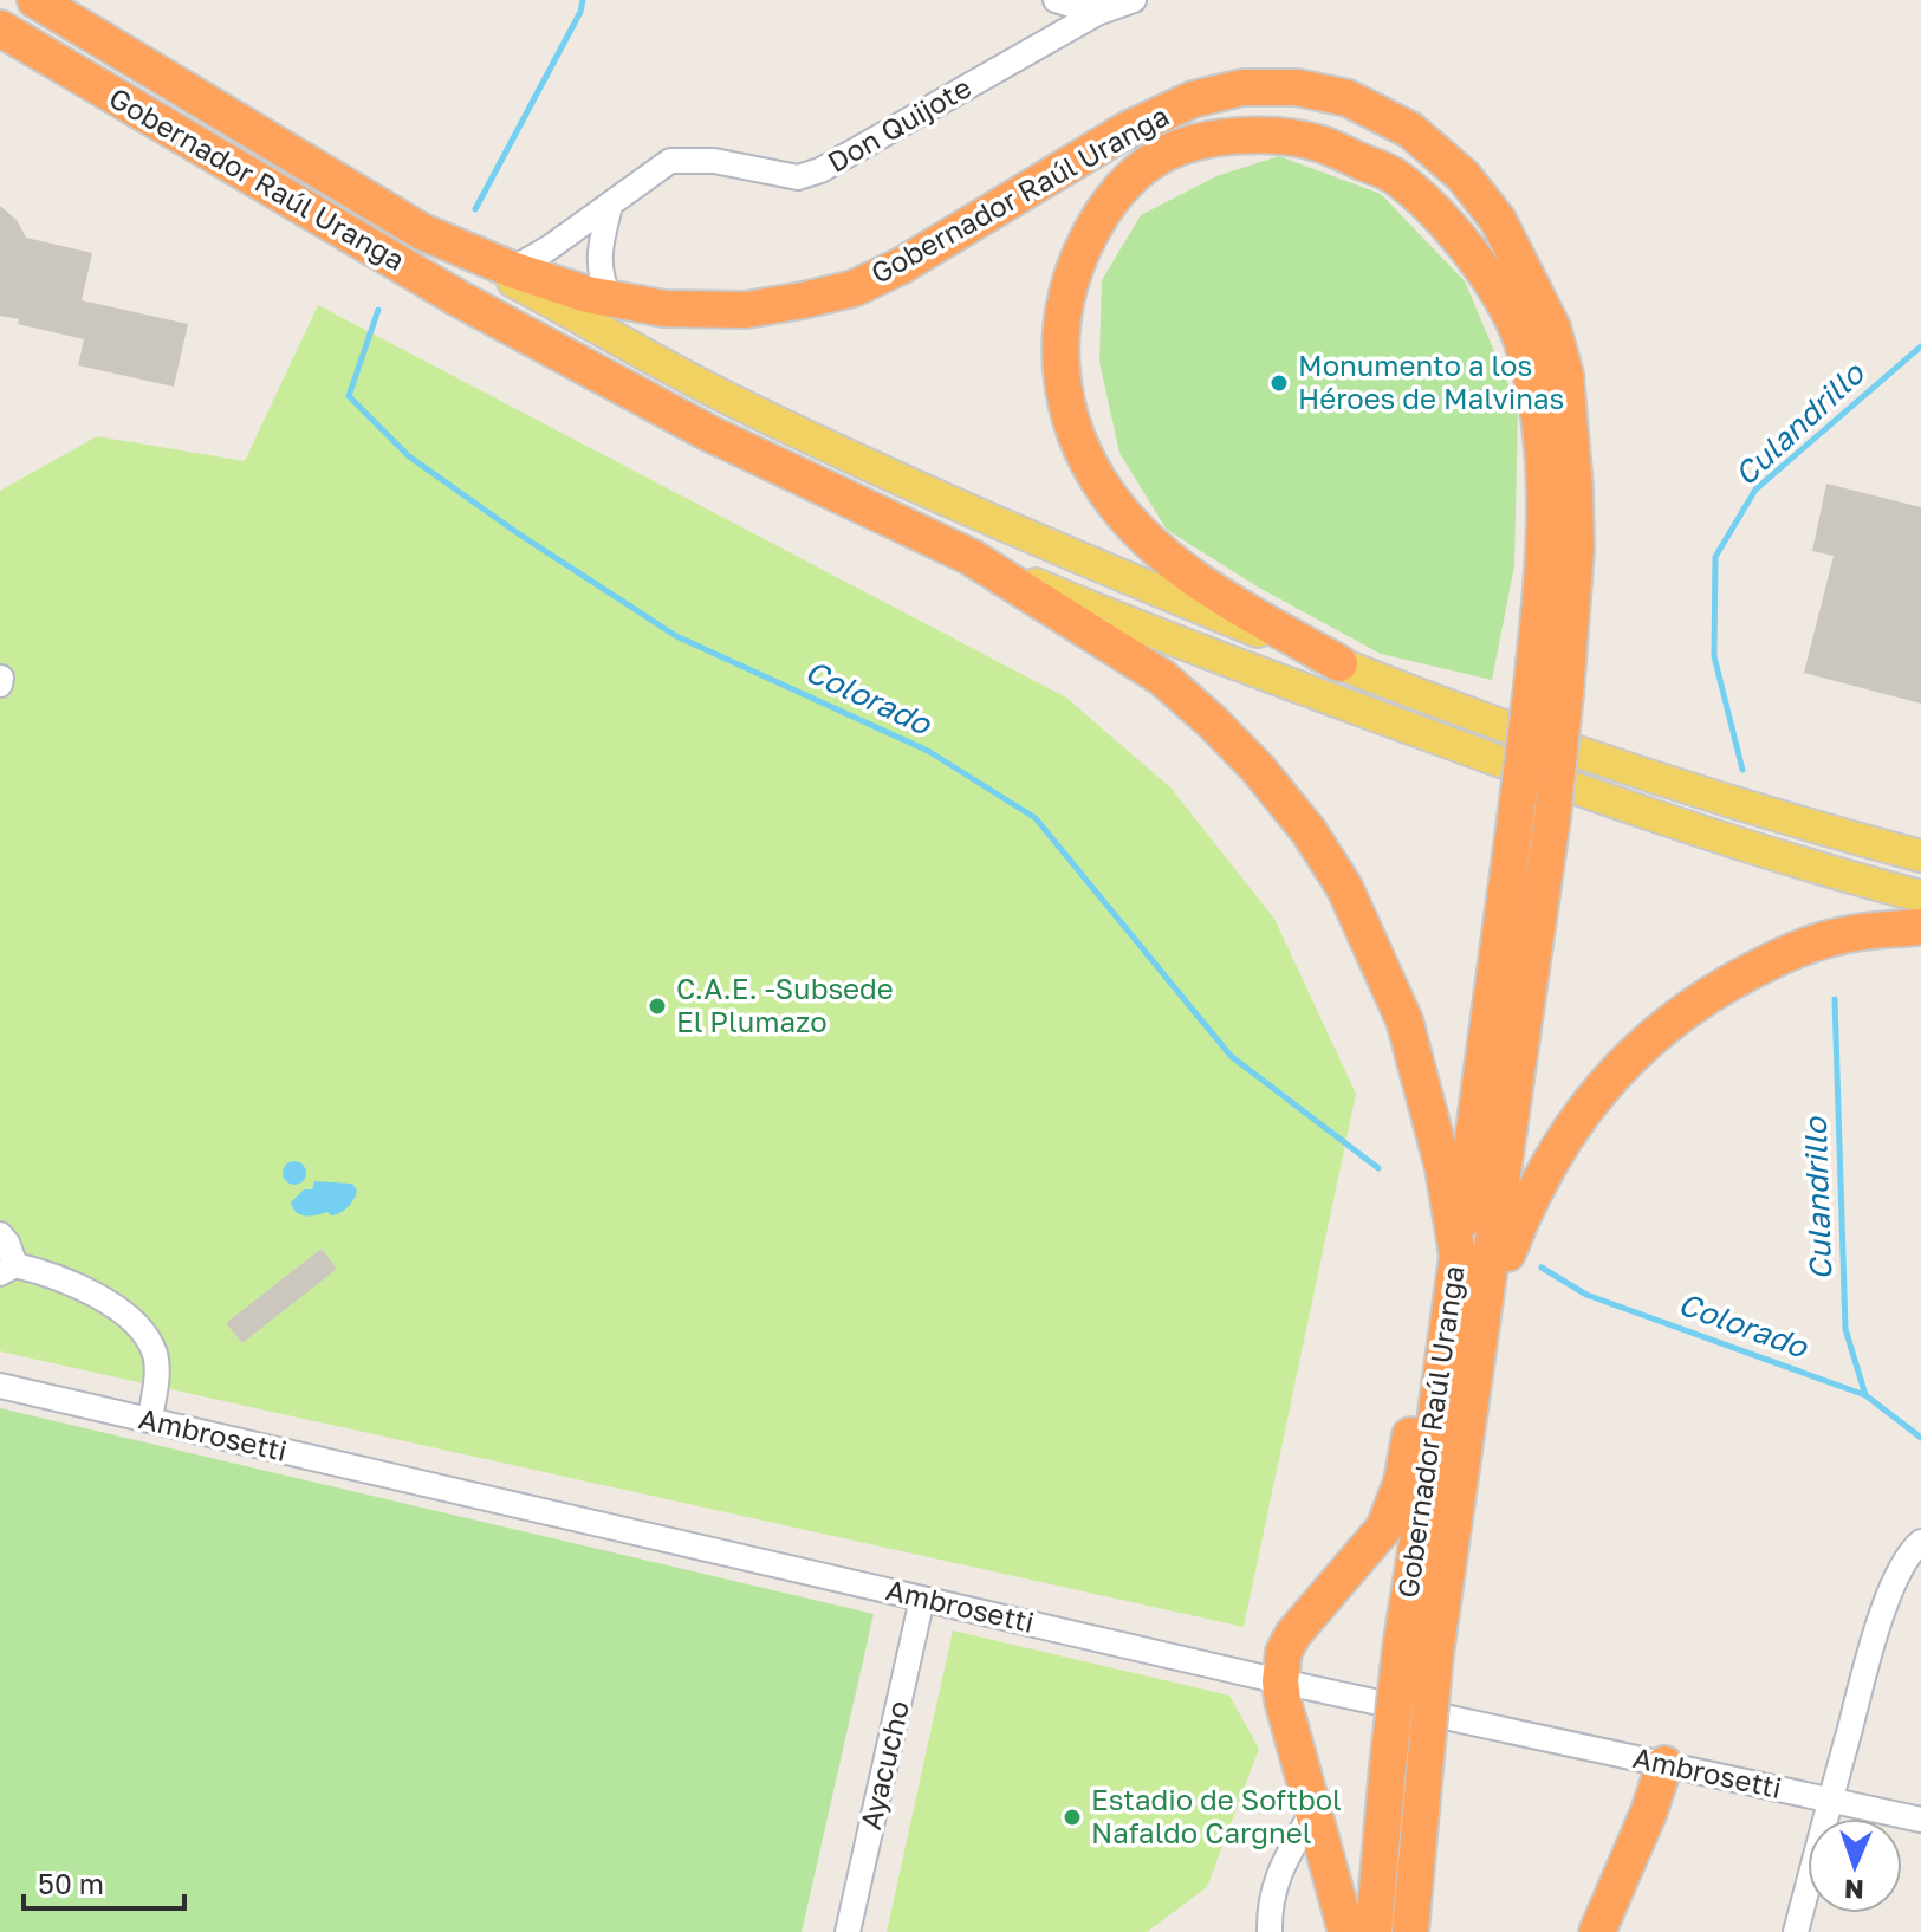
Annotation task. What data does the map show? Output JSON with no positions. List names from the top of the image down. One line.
{"streets":{"highway":["Gobernador Raúl Uranga"],"street":["Don Quijote","Ambrosetti","Ayacucho"]},"crossings":[["Don Quijote","Gobernador Raúl Uranga"],["Ambrosetti","Ayacucho"]],"water":["Culandrillo","Colorado"],"places":["Monumento a los Héroes de Malvinas","C.A.E. -Subsede El Plumazo","Estadio de Softbol Nafaldo Cargnel"],"scale_bar":"50 m","north":"bottom"}
